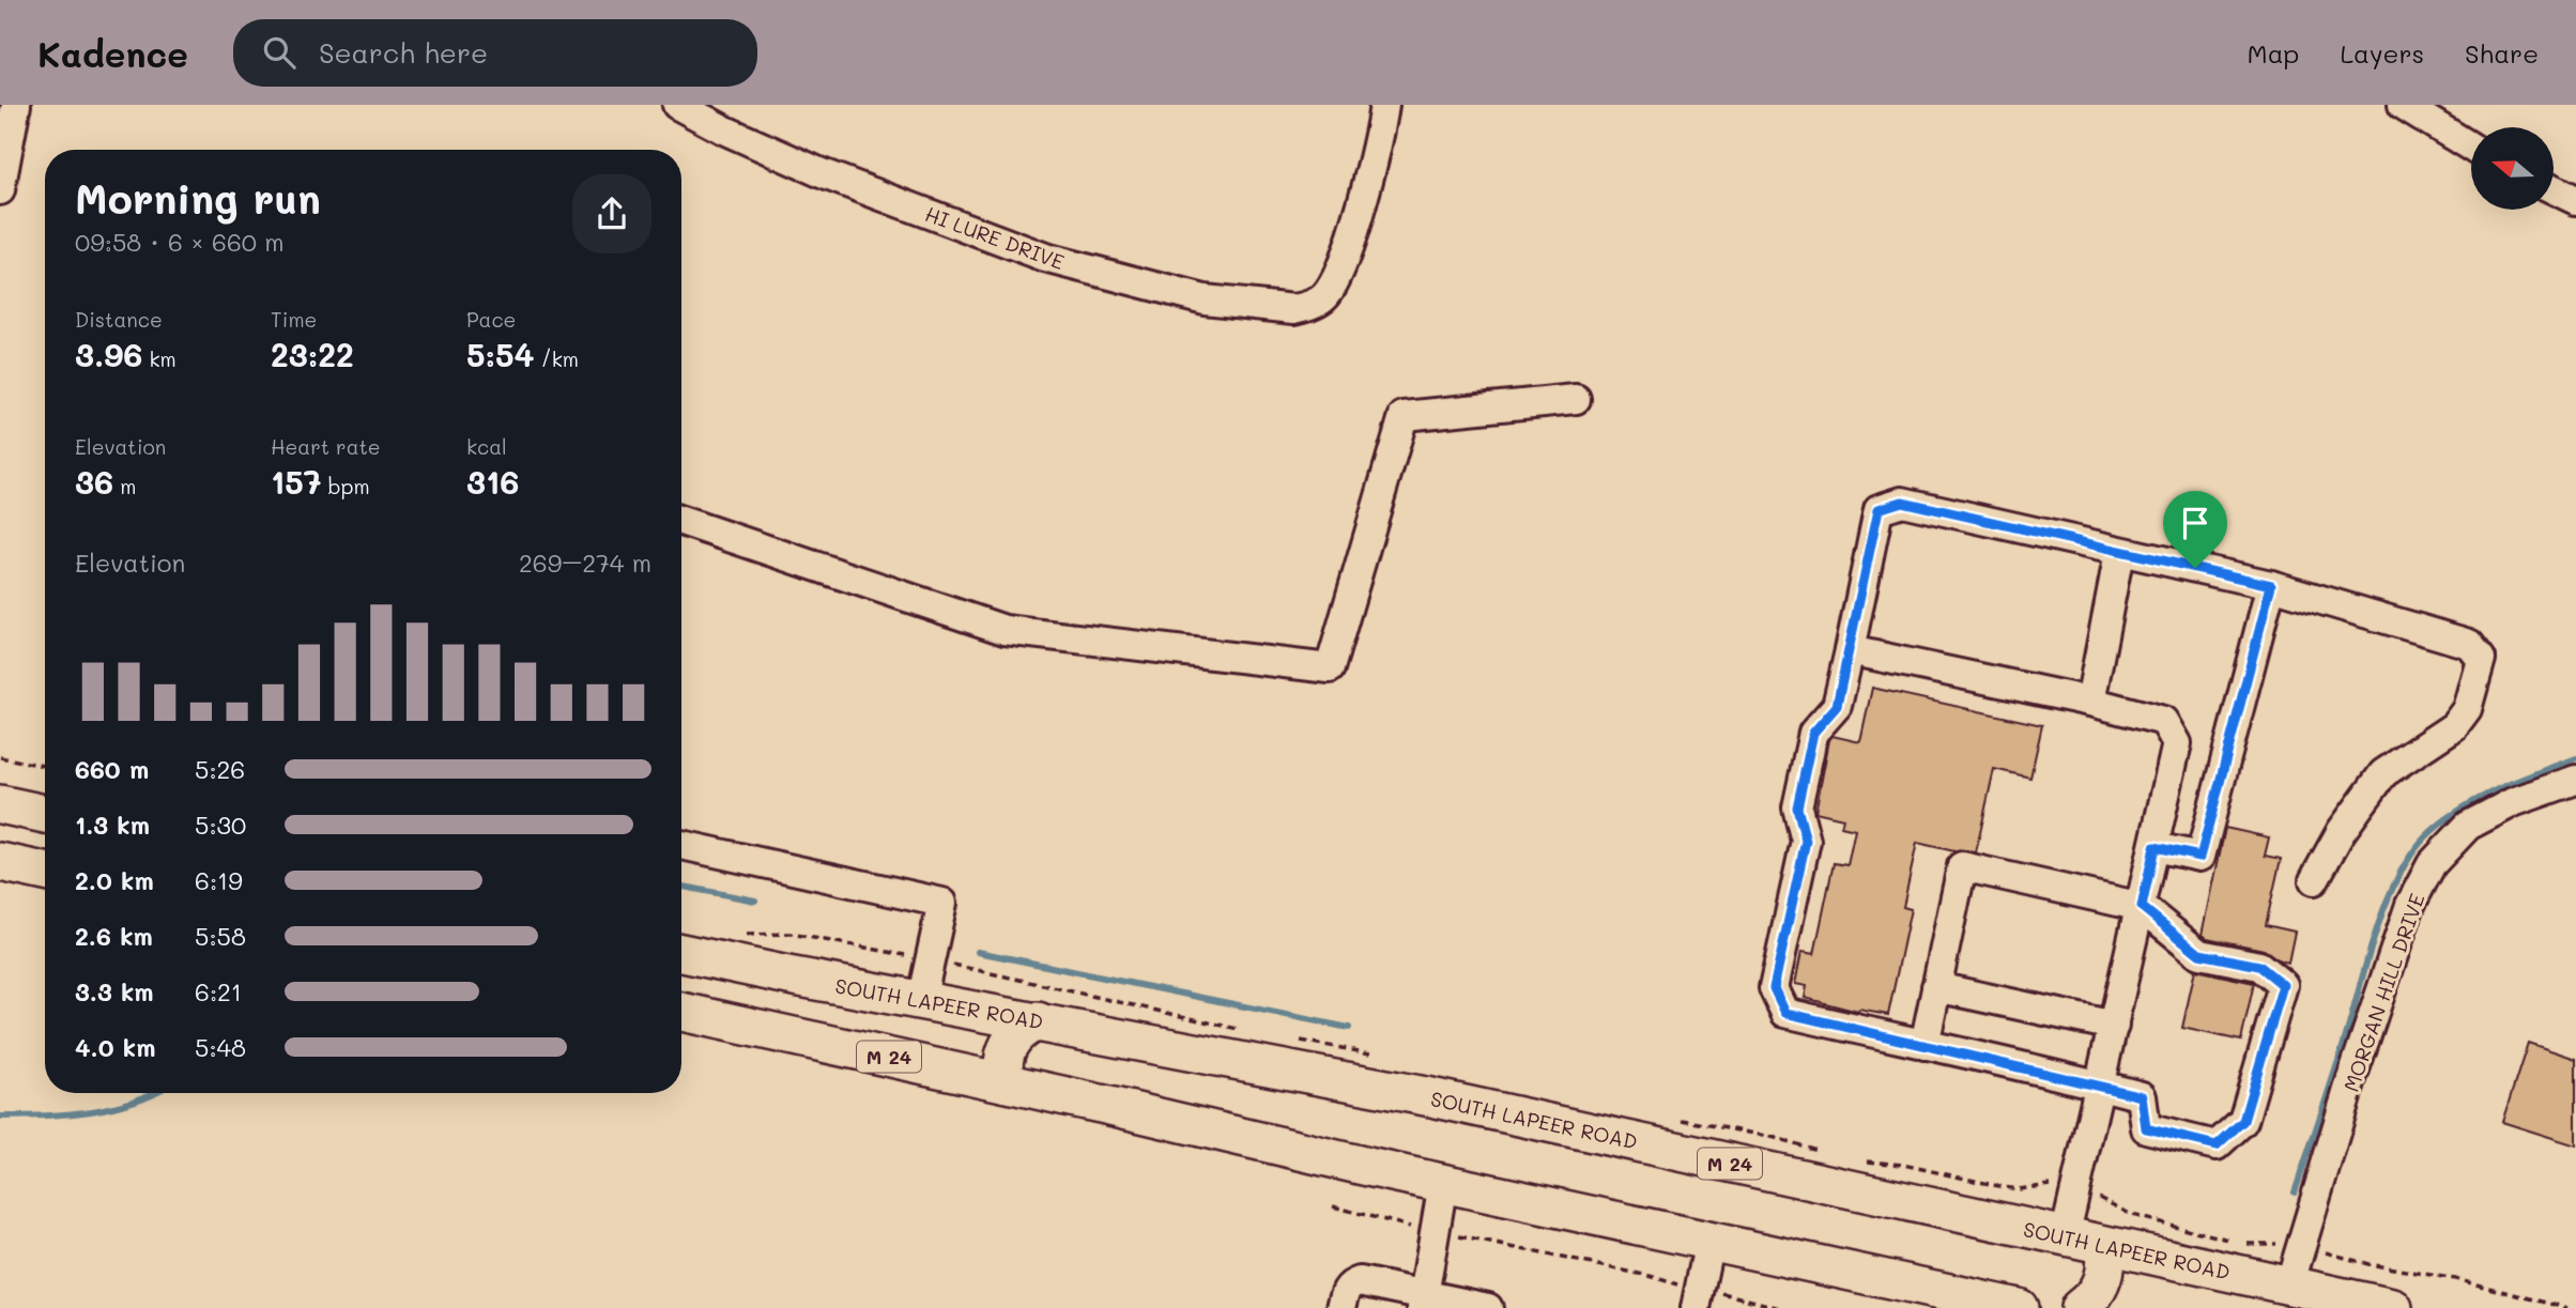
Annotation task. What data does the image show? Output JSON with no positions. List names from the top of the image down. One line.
{"streets":{"main road":["SOUTH LAPEER ROAD","M 24"],"street":["HI LURE DRIVE","MORGAN HILL DRIVE"]},"crossings":[["MORGAN HILL DRIVE","SOUTH LAPEER ROAD"]],"north":"left","page":{"header":"Kadence","search":"Search here","nav":["Map","Layers","Share"],"heading":["Morning run","09:58 · 6 × 660 m"],"stats":[["Distance","3.96 km"],["Time","23:22"],["Pace","5:54 /km"],["Elevation","36 m"],["Heart rate","157 bpm"],["kcal","316"]],"chart":["Elevation","269–274 m"],"list":[{"name":"660 m","note":"5:26"},{"name":"1.3 km","note":"5:30"},{"name":"2.0 km","note":"6:19"},{"name":"2.6 km","note":"5:58"},{"name":"3.3 km","note":"6:21"},{"name":"4.0 km","note":"5:48"}]}}
